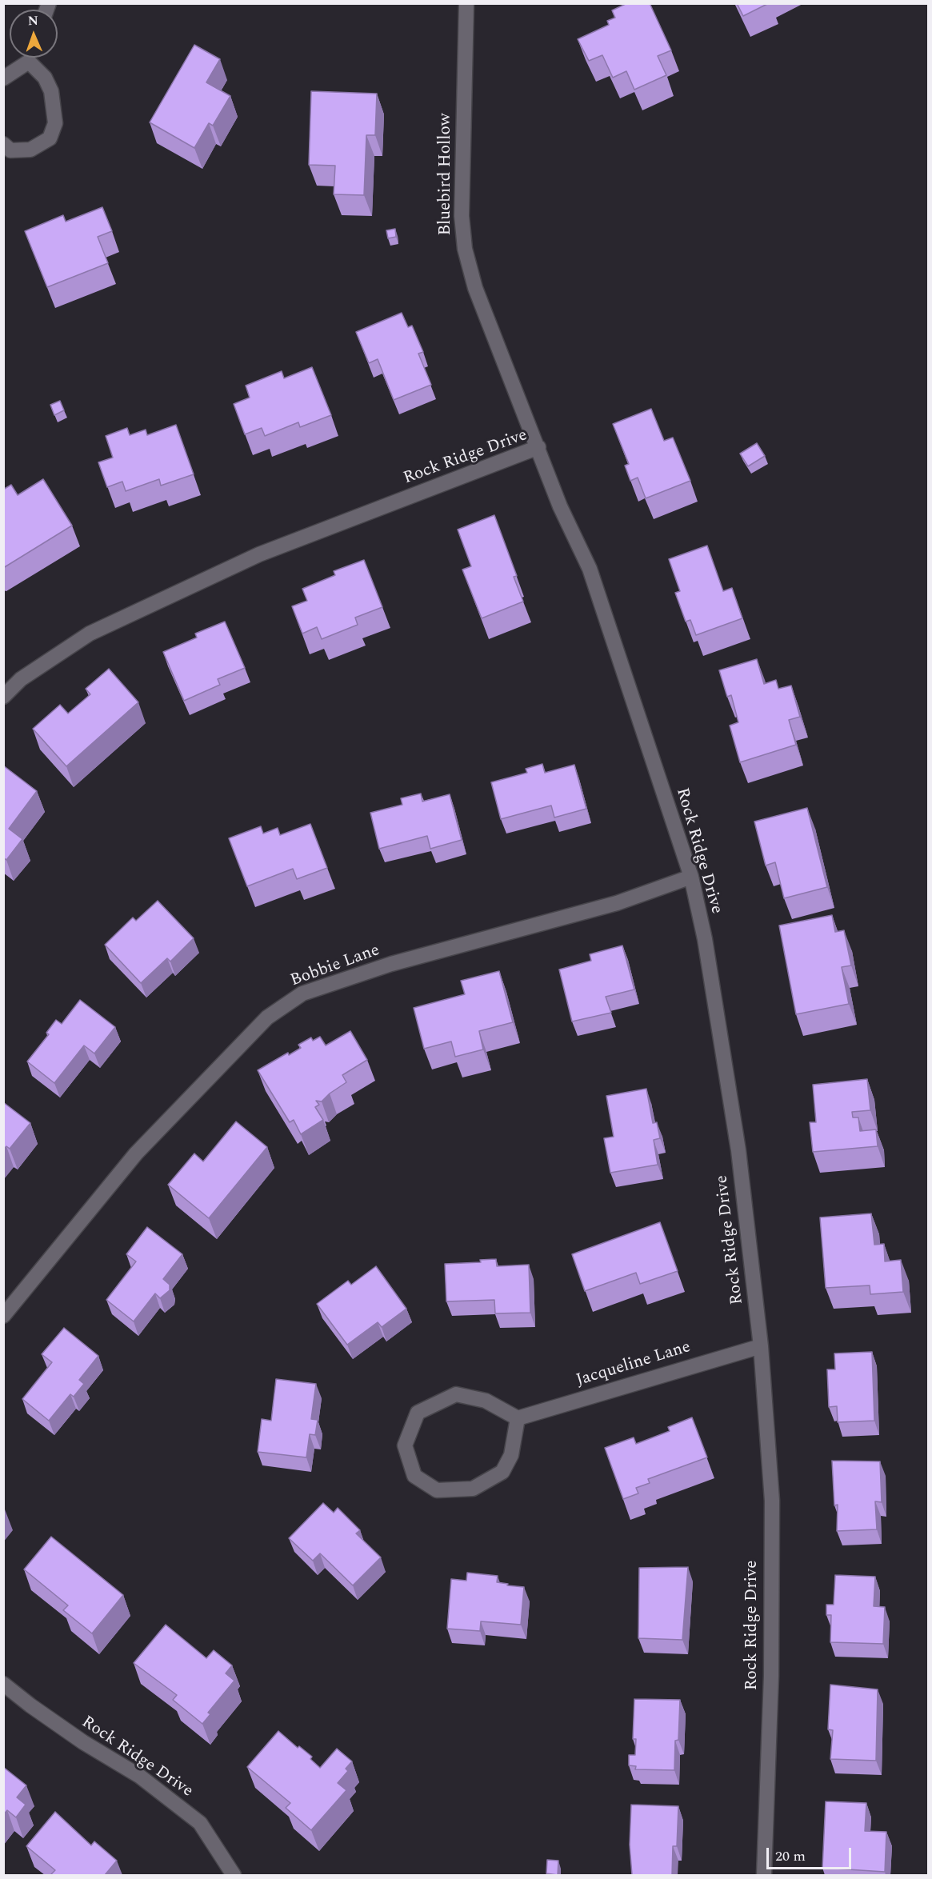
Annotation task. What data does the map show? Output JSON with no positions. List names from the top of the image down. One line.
{"streets":{"street":["Bluebird Hollow","Rock Ridge Drive","Bobbie Lane","Jacqueline Lane"]},"crossings":[["Bluebird Hollow","Rock Ridge Drive"],["Rock Ridge Drive","Bobbie Lane"],["Rock Ridge Drive","Jacqueline Lane"]],"scale_bar":"20 m","north":"top"}
